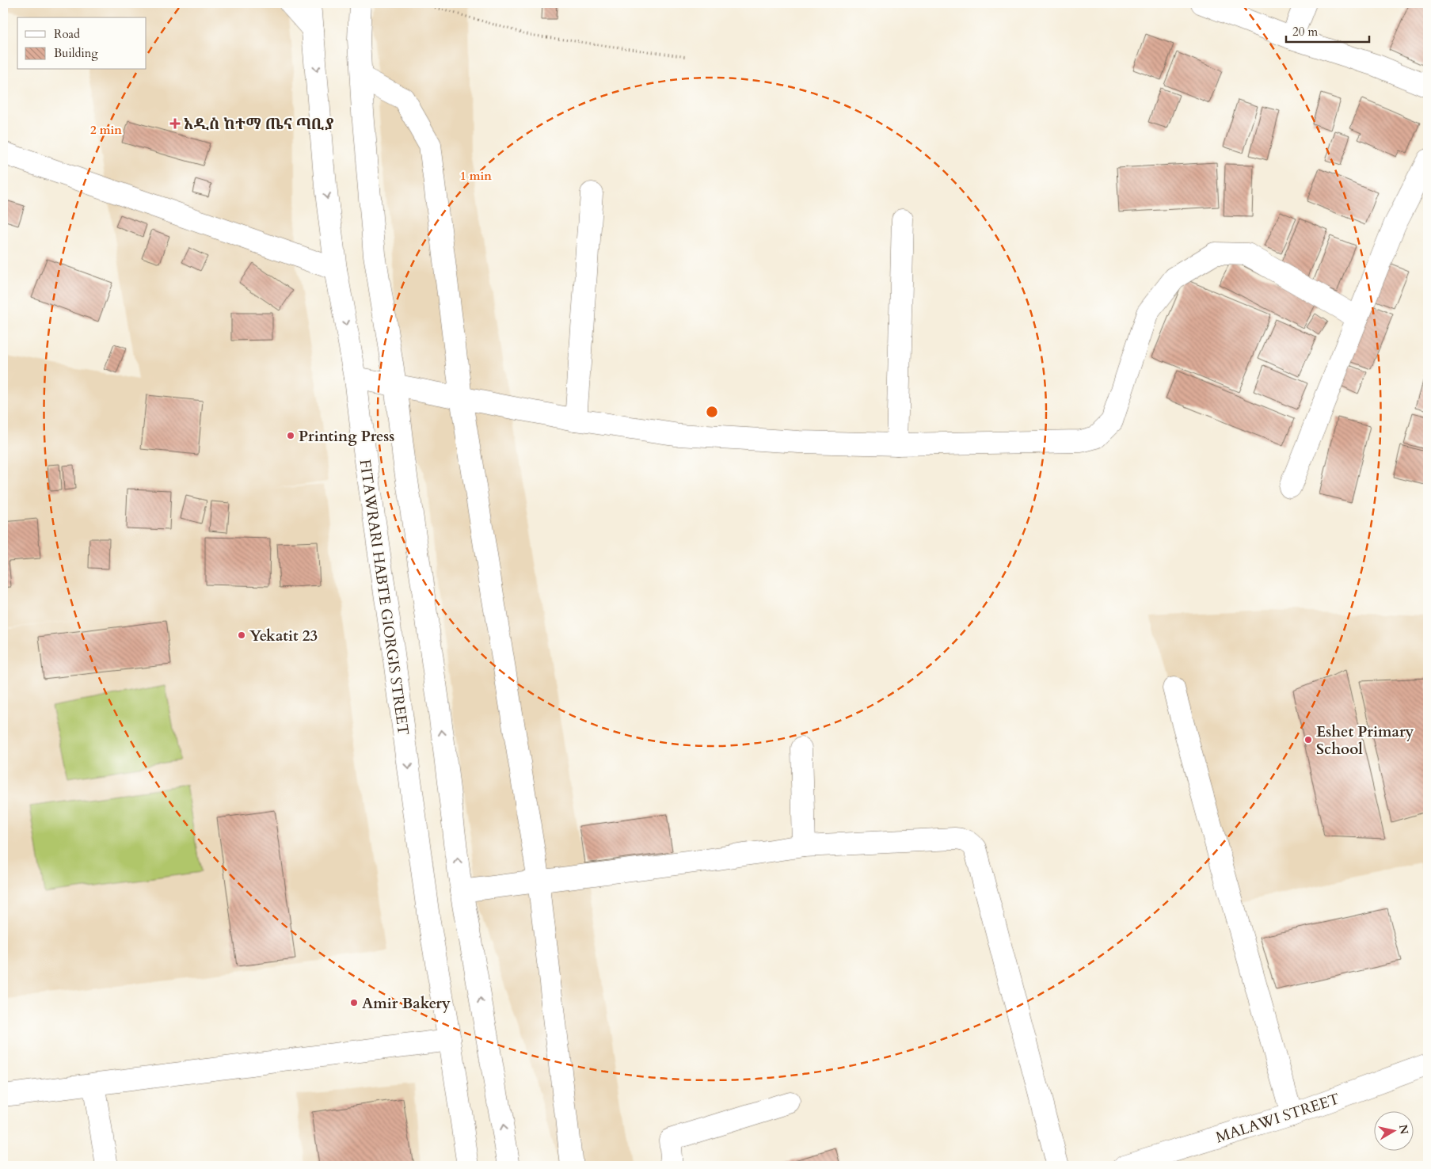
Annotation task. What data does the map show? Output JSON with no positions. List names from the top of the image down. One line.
{"streets":{"street":["FITAWRARI HABTE GIORGIS STREET","MALAWI STREET"]},"places":{"health":["አዲስ ከተማ ጤና ጣቢያ"],"other":["Printing Press","Yekatit 23","Eshet Primary School","Amir Bakery"]},"legend":["Road","Building"],"scale_bar":"20 m","north":"right","rings":["2 min","1 min"]}
